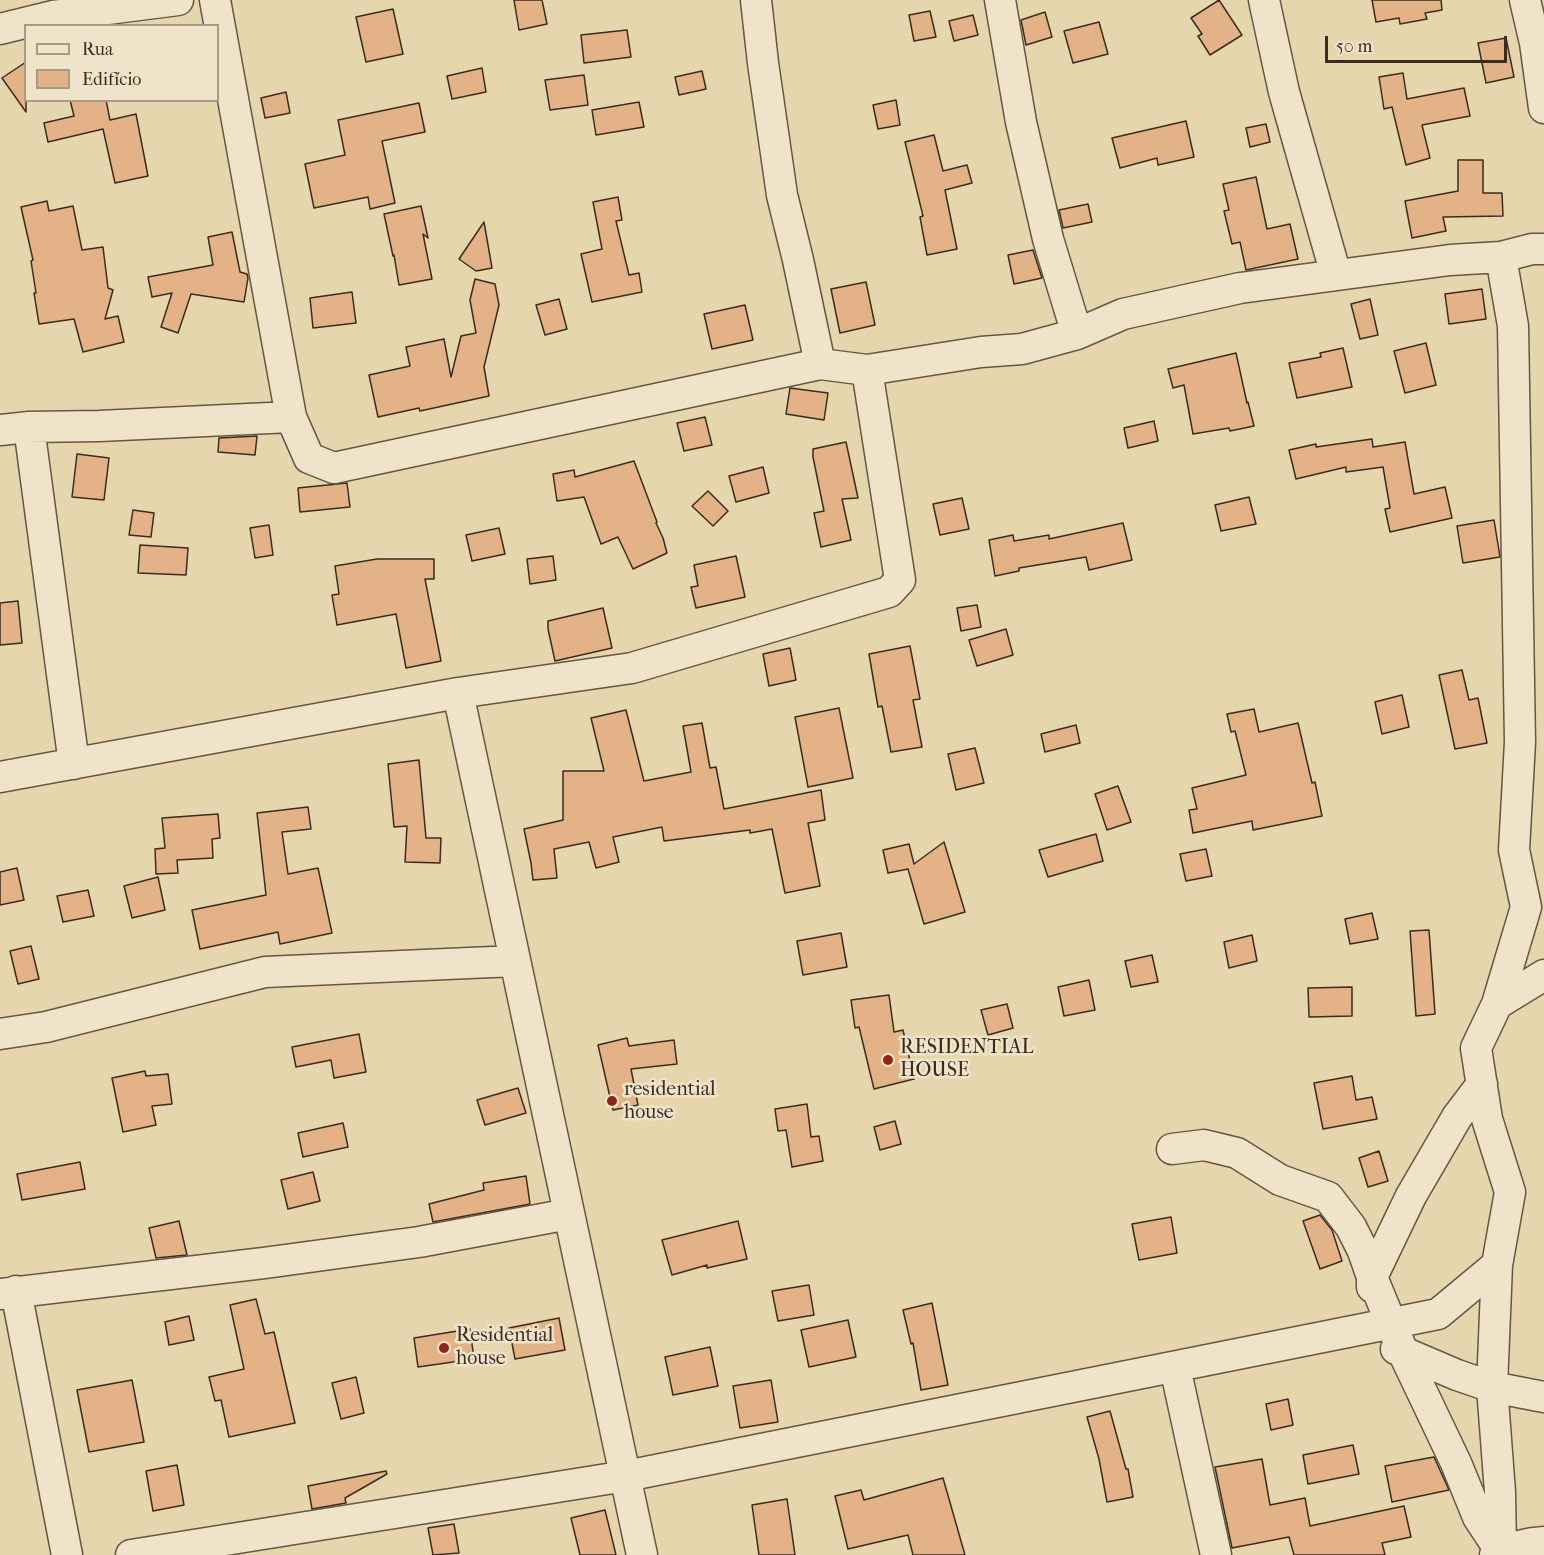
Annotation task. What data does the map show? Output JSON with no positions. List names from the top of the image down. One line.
{"places":["RESIDENTIAL HOUSE","residential house","Residential house"],"legend":["Rua","Edifício"],"scale_bar":"50 m"}
